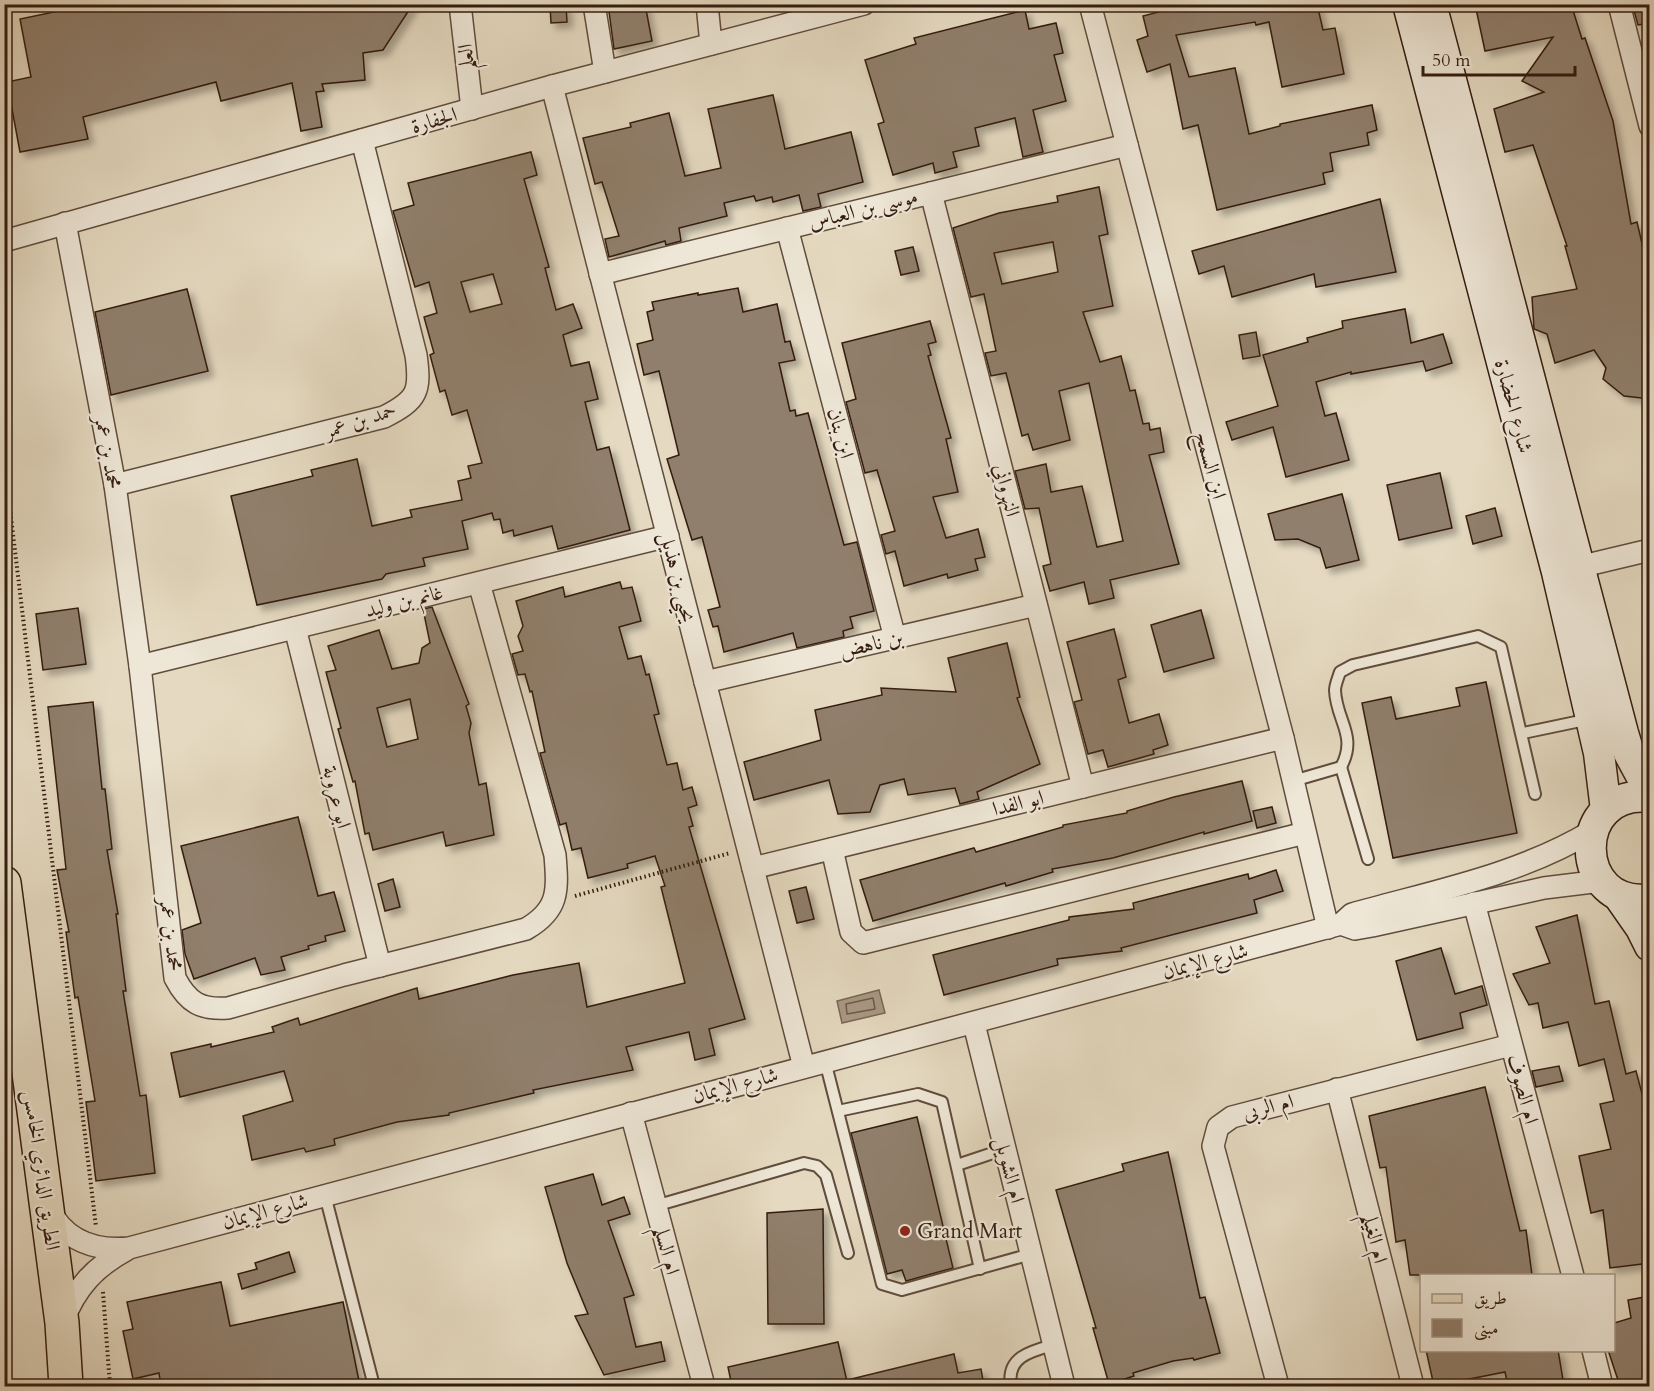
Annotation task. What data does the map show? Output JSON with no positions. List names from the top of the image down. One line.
{"streets":{"main road":["الطريق الدائري الخامس"],"street":["العلم","الجفارة","موسى بن العباس","شارع الحضارة","حمد بن عمر","ابن بنان","محمد بن عمر","ابن السمح","النهرواني","يحيى بن هذيل","غانم بن وليد","بن ناهض","ابو عروبة","ابو الفدا","شارع الإيمان","ام الصوف","ام الربى","ام الشويل","ام الغيلم","ام السلم"]},"crossings":[["العلم","الجفارة"],["الجفارة","حمد بن عمر"],["الجفارة","محمد بن عمر"],["الجفارة","يحيى بن هذيل"],["موسى بن العباس","ابن بنان"],["موسى بن العباس","ابن السمح"],["موسى بن العباس","النهرواني"],["موسى بن العباس","يحيى بن هذيل"],["شارع الحضارة","شارع الإيمان"],["حمد بن عمر","محمد بن عمر"],["ابن بنان","بن ناهض"],["محمد بن عمر","غانم بن وليد"],["محمد بن عمر","ابو عروبة"],["ابن السمح","ابو الفدا"],["ابن السمح","شارع الإيمان"],["النهرواني","بن ناهض"],["النهرواني","ابو الفدا"],["يحيى بن هذيل","غانم بن وليد"],["يحيى بن هذيل","بن ناهض"],["يحيى بن هذيل","ابو الفدا"],["يحيى بن هذيل","شارع الإيمان"],["غانم بن وليد","ابو عروبة"],["شارع الإيمان","ام الصوف"],["شارع الإيمان","الطريق الدائري الخامس"],["شارع الإيمان","ام الشويل"],["شارع الإيمان","ام السلم"],["ام الصوف","ام الربى"],["ام الربى","ام الغيلم"]],"places":["Grand Mart"],"legend":["طريق","مبنى"],"scale_bar":"50 m"}
